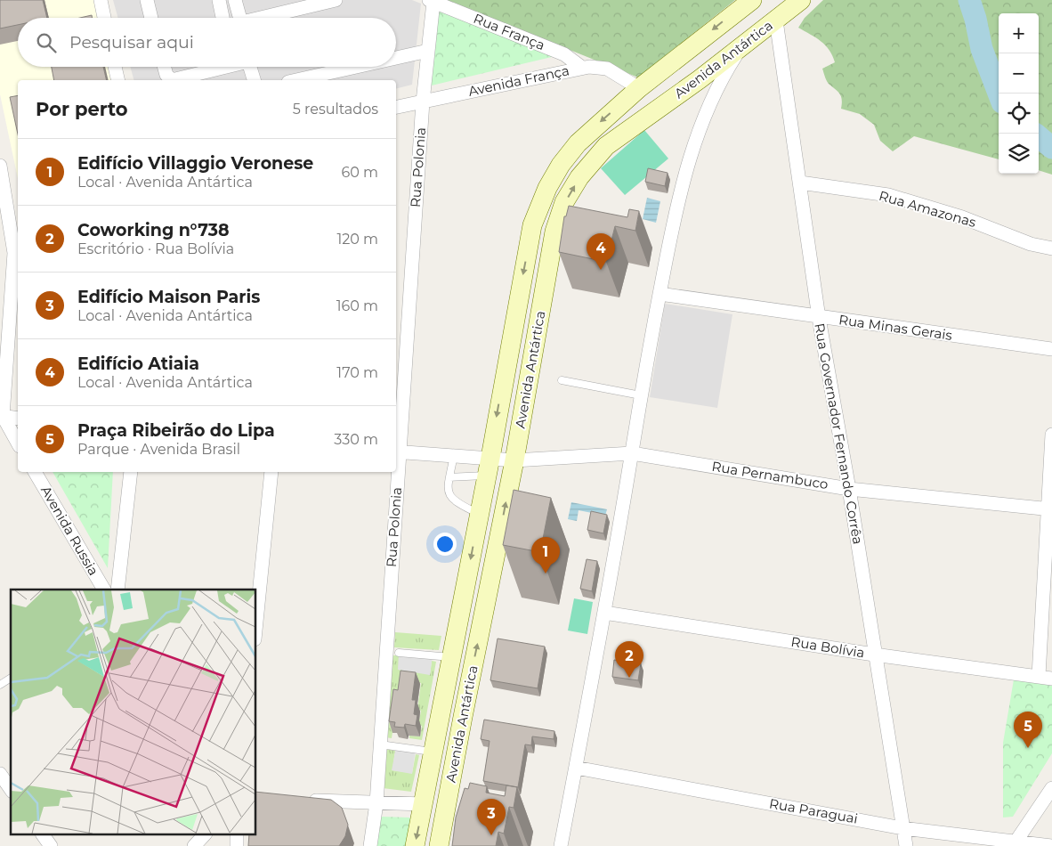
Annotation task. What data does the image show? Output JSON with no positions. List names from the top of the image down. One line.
{"streets":{"main road":["Avenida Antártica"],"street":["Rua França","Avenida França","Rua Polonia","Rua Amazonas","Rua Minas Gerais","Rua Governador Fernando Corrêa","Rua Pernambuco","Avenida Russia","Rua Bolívia","Rua Paraguai"]},"crossings":[["Rua França","Avenida França"],["Rua França","Rua Polonia"],["Avenida Antártica","Avenida França"],["Avenida Antártica","Rua Governador Fernando Corrêa"],["Avenida Antártica","Rua Pernambuco"],["Avenida França","Rua Polonia"],["Rua Polonia","Rua Pernambuco"],["Rua Amazonas","Rua Governador Fernando Corrêa"],["Rua Minas Gerais","Rua Governador Fernando Corrêa"],["Rua Governador Fernando Corrêa","Rua Pernambuco"],["Rua Governador Fernando Corrêa","Rua Bolívia"],["Rua Governador Fernando Corrêa","Rua Paraguai"]],"page":{"map_buttons":["+","−"],"search":"Pesquisar aqui","heading":["Por perto","5 resultados"],"list":[{"mark":"1","name":"Edifício Villaggio Veronese","note":"Local · Avenida Antártica","value":"60 m"},{"mark":"2","name":"Coworking n°738","note":"Escritório · Rua Bolívia","value":"120 m"},{"mark":"3","name":"Edifício Maison Paris","note":"Local · Avenida Antártica","value":"160 m"},{"mark":"4","name":"Edifício Atiaia","note":"Local · Avenida Antártica","value":"170 m"},{"mark":"5","name":"Praça Ribeirão do Lipa","note":"Parque · Avenida Brasil","value":"330 m"}],"pins":["4","1","2","5","3"]}}
